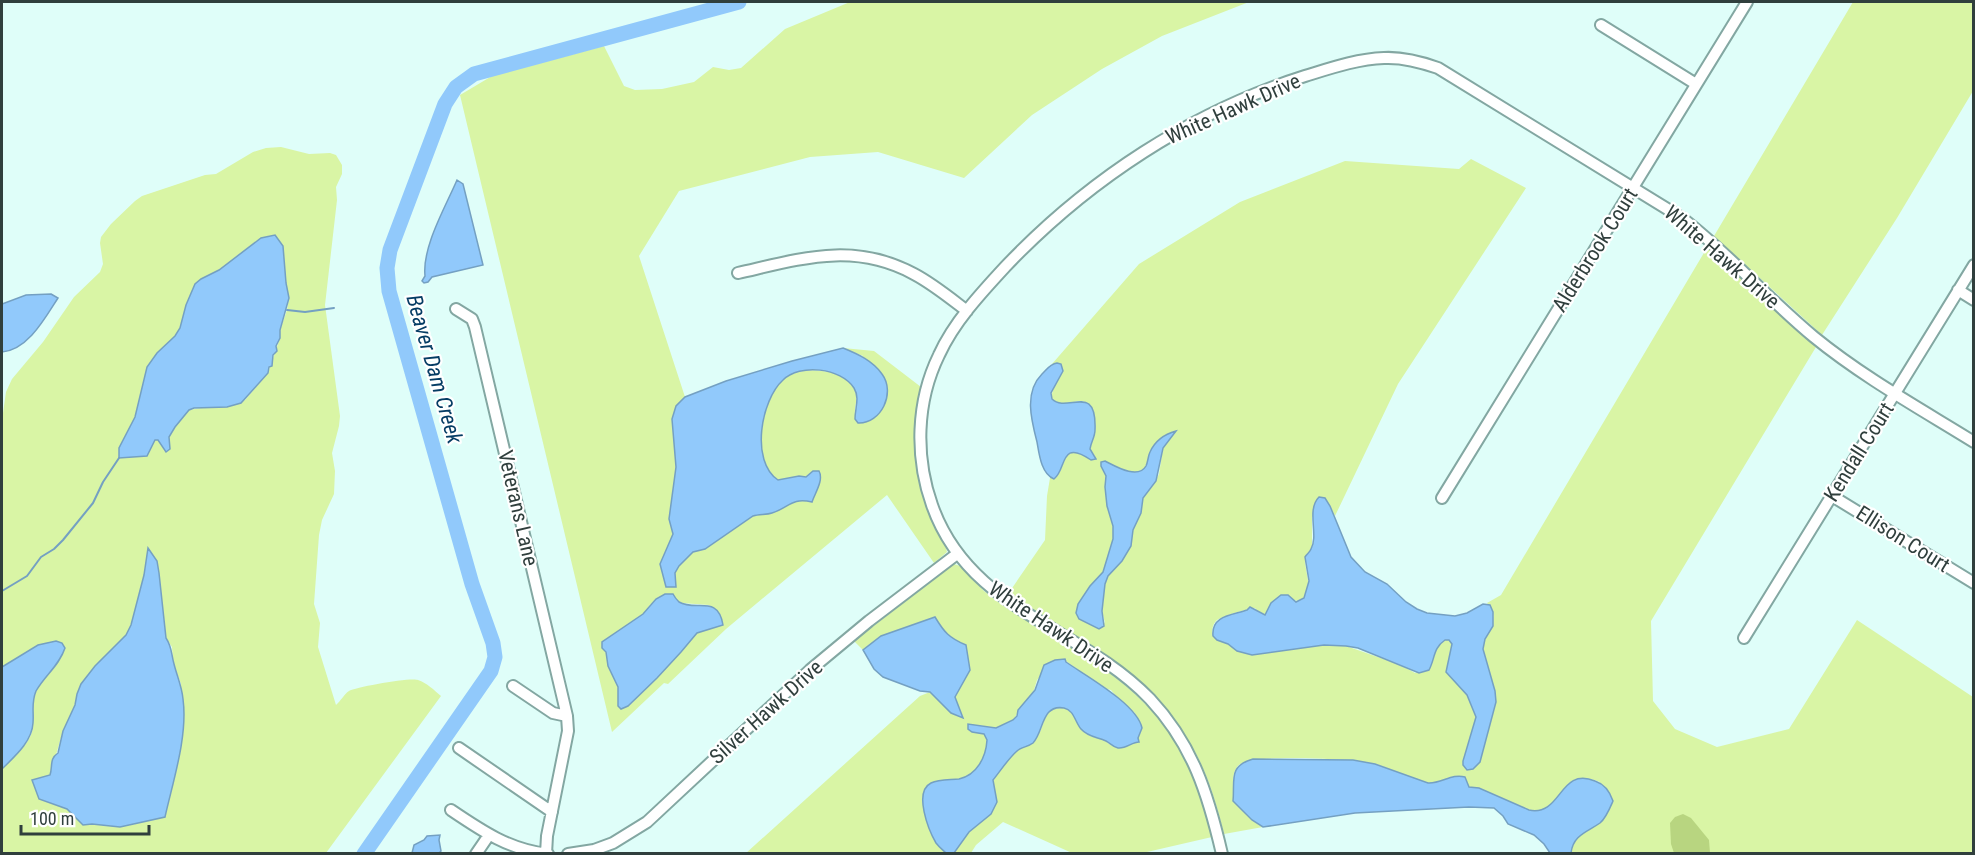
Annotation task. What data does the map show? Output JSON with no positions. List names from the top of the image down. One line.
{"streets":{"street":["White Hawk Drive","Alderbrook Court","Kendall Court","Veterans Lane","Ellison Court","Silver Hawk Drive"]},"crossings":[["White Hawk Drive","Alderbrook Court"],["White Hawk Drive","Kendall Court"],["White Hawk Drive","Silver Hawk Drive"],["Kendall Court","Ellison Court"]],"water":["Beaver Dam Creek"],"scale_bar":"100 m"}
